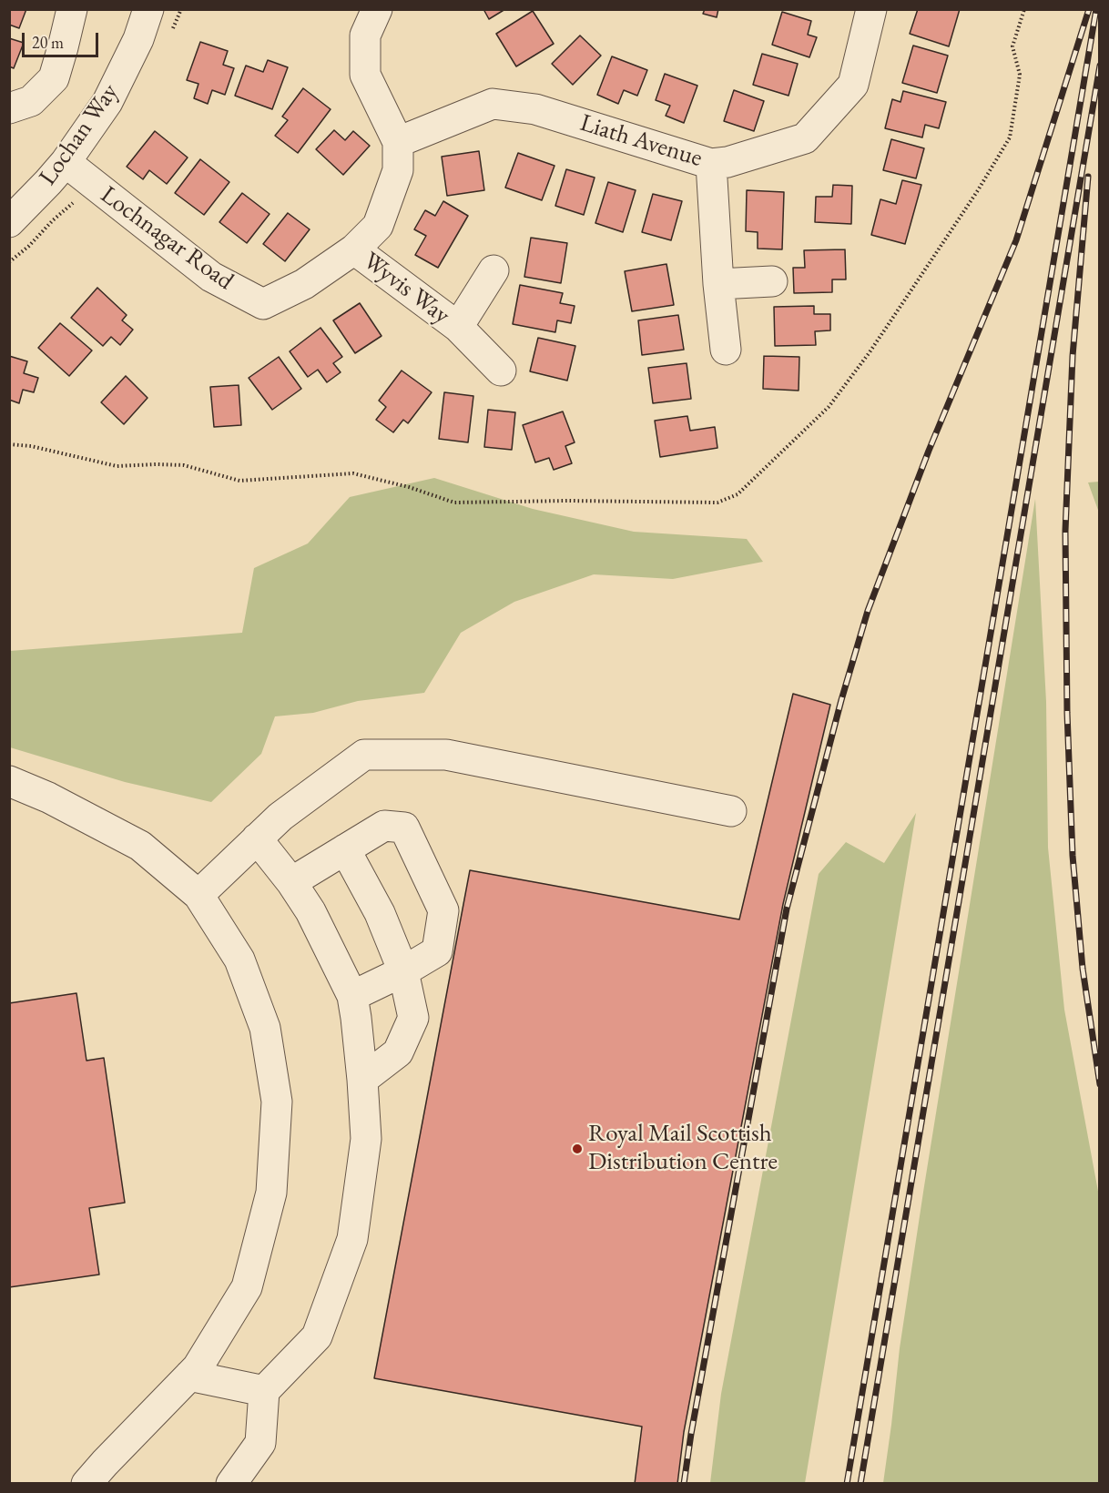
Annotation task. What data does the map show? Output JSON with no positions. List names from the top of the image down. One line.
{"streets":{"street":["Lochan Way","Liath Avenue","Lochnagar Road","Wyvis Way"]},"crossings":[["Lochan Way","Lochnagar Road"],["Liath Avenue","Lochnagar Road"],["Lochnagar Road","Wyvis Way"]],"places":["Royal Mail Scottish Distribution Centre"],"scale_bar":"20 m"}
